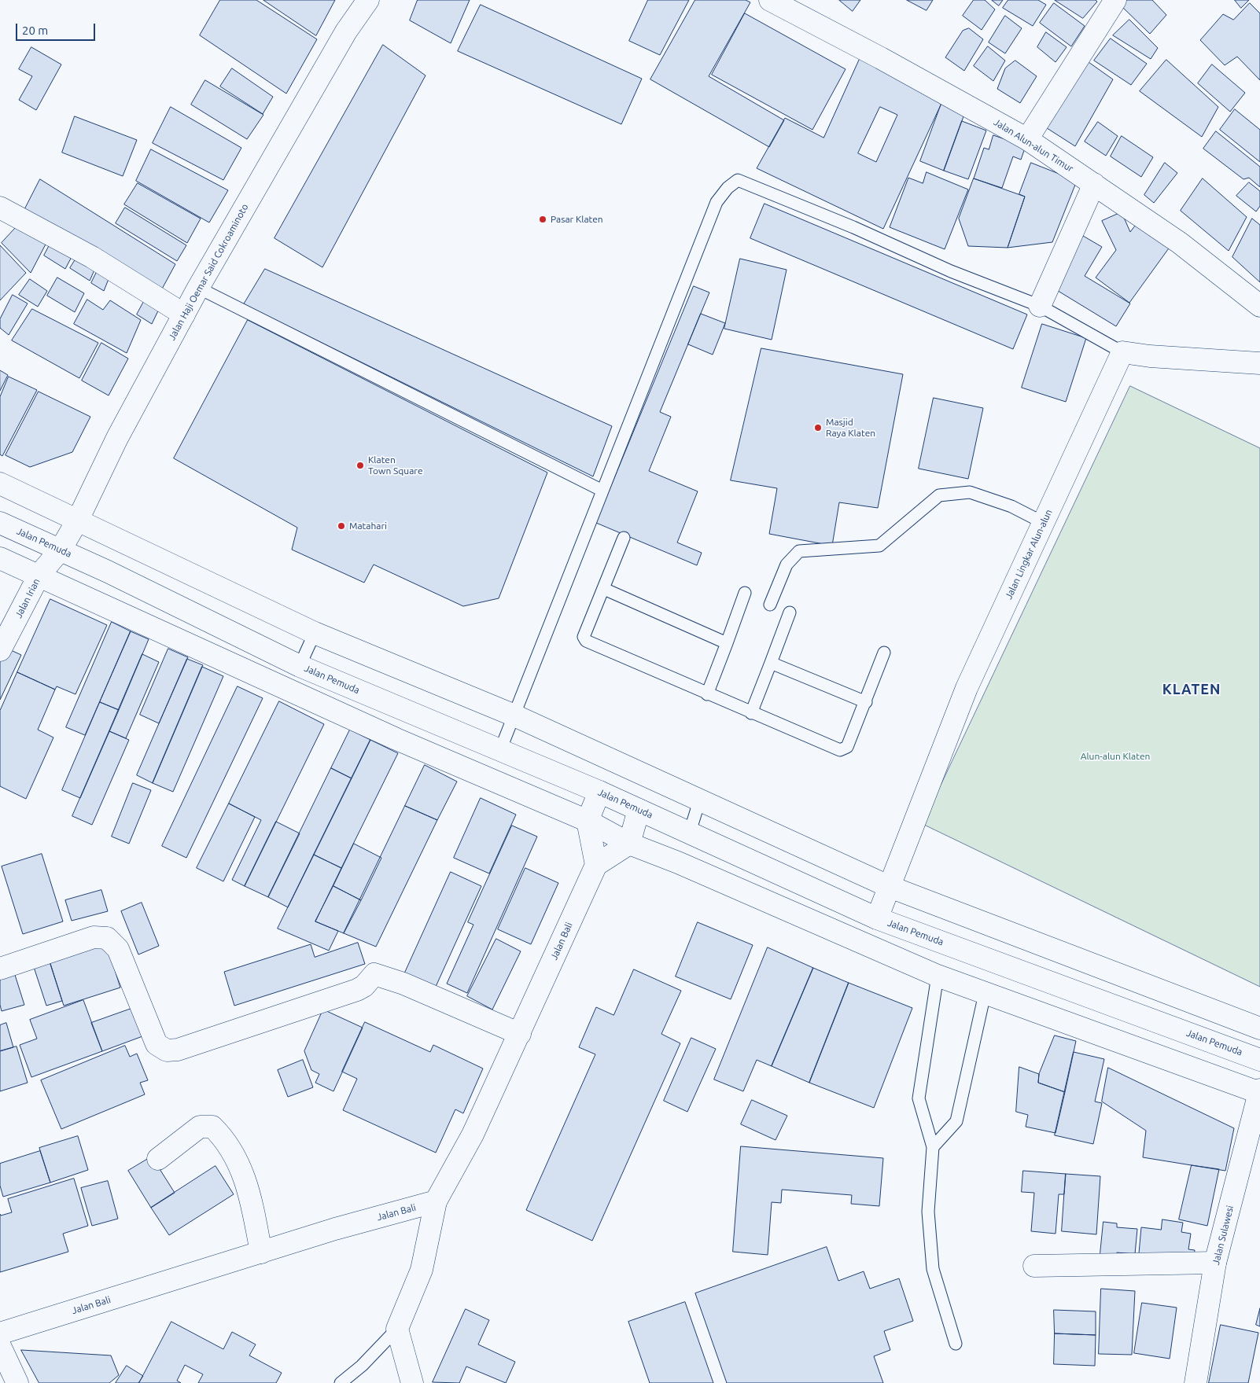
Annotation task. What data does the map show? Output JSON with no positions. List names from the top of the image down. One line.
{"streets":{"street":["Jalan Alun-alun Timur","Jalan Haji Oemar Said Cokroaminoto","Jalan Pemuda","Jalan Lingkar Alun-alun","Jalan Irian","Jalan Bali","Jalan Sulawesi"]},"crossings":[["Jalan Haji Oemar Said Cokroaminoto","Jalan Pemuda"],["Jalan Haji Oemar Said Cokroaminoto","Jalan Irian"],["Jalan Pemuda","Jalan Lingkar Alun-alun"],["Jalan Pemuda","Jalan Irian"]],"districts":["KLATEN"],"parks":["Alun-alun Klaten"],"places":["Pasar Klaten","Masjid Raya Klaten","Klaten Town Square","Matahari"],"scale_bar":"20 m"}
